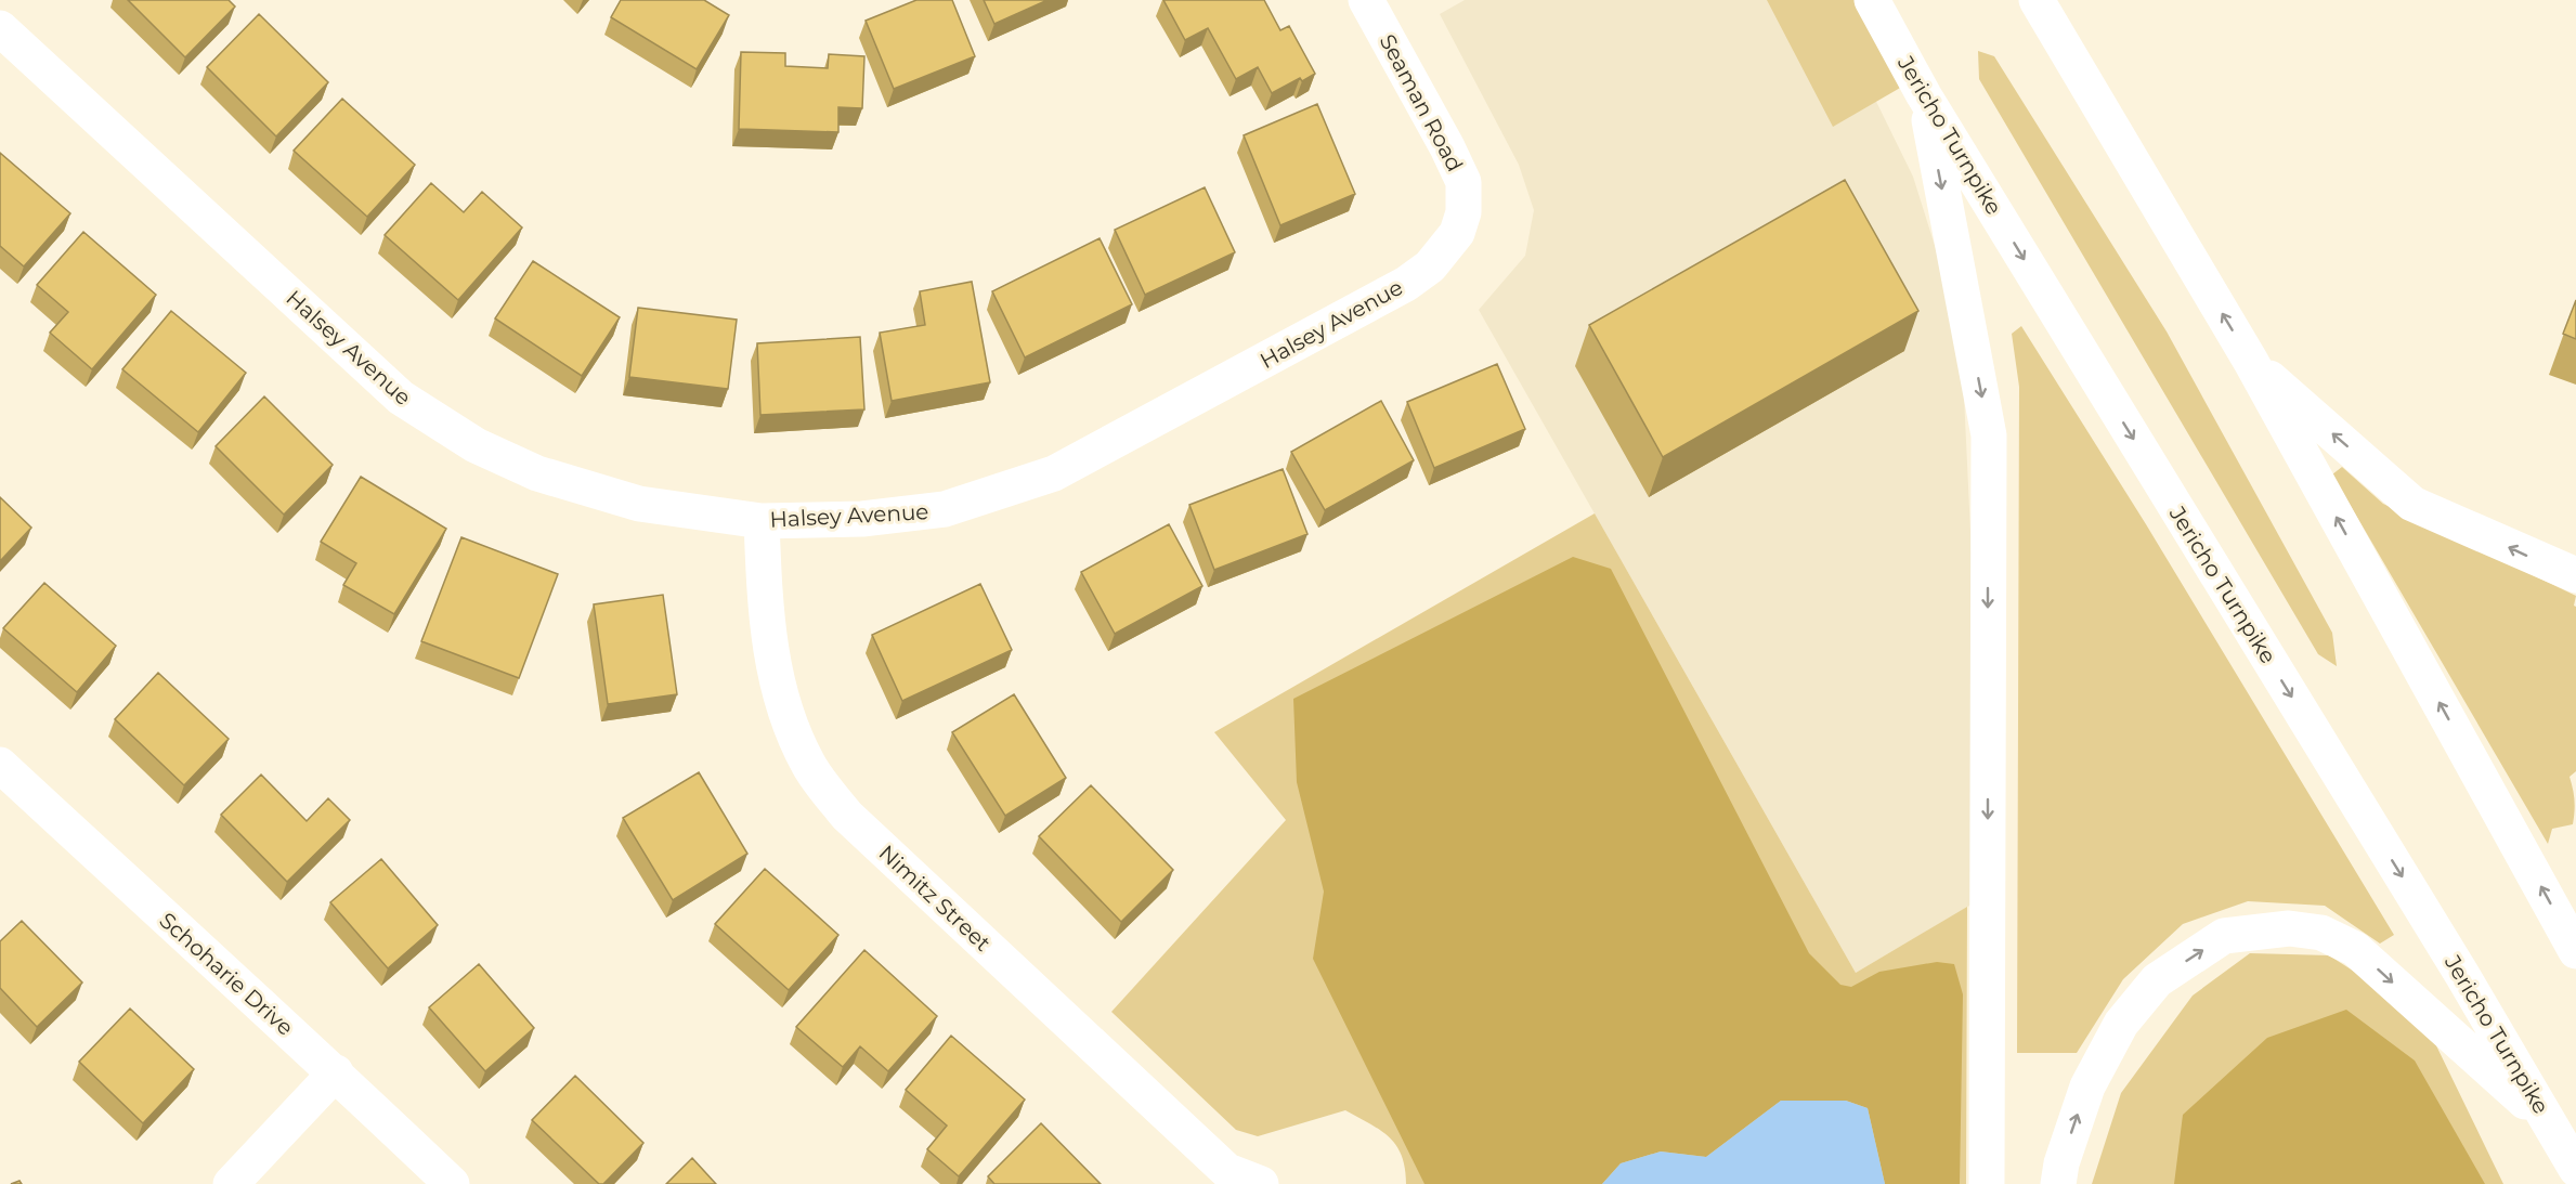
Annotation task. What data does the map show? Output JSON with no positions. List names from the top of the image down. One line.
{"streets":{"main road":["Seaman Road","Jericho Turnpike","Halsey Avenue","Nimitz Street","Schoharie Drive"]},"crossings":[["Seaman Road","Halsey Avenue"],["Halsey Avenue","Nimitz Street"]]}
